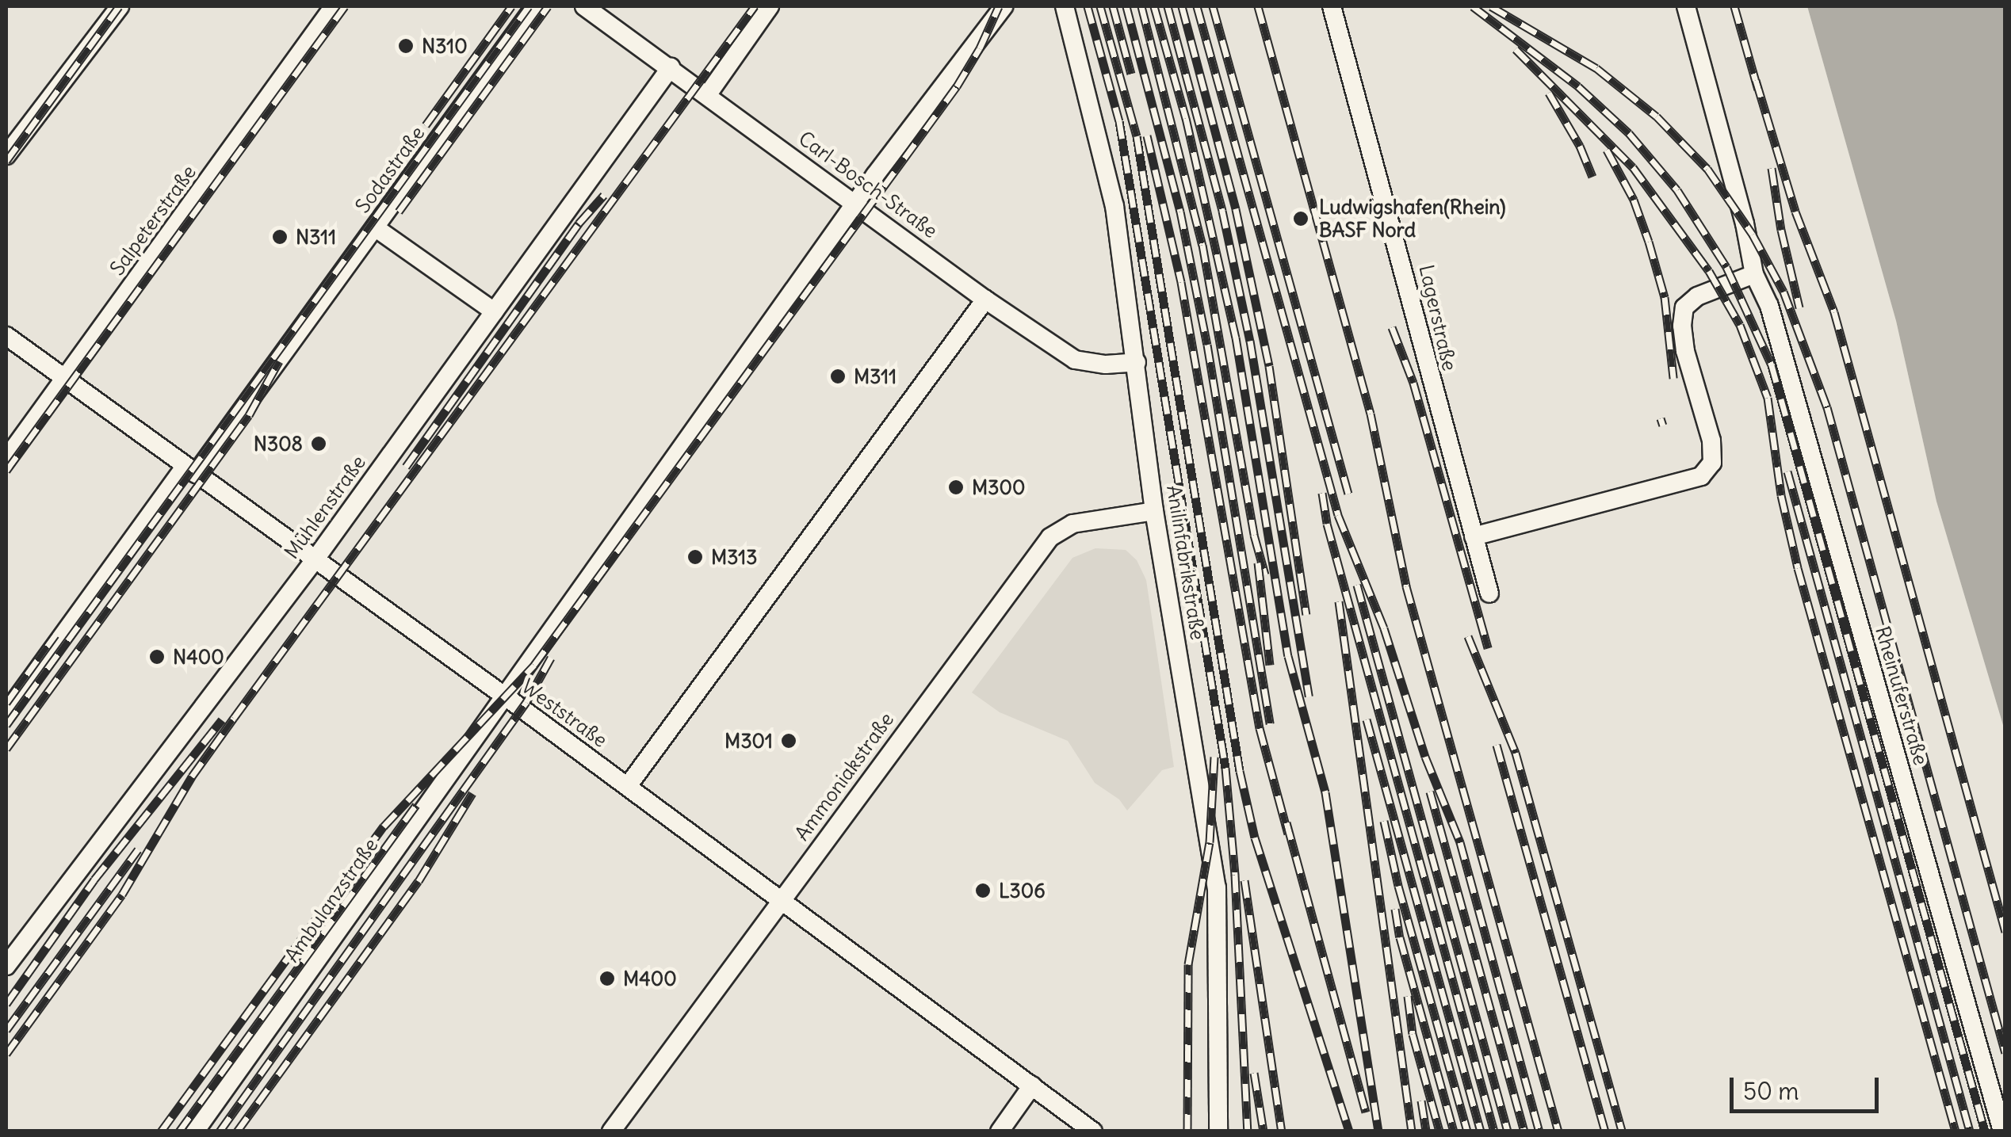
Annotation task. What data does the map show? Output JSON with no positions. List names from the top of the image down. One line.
{"streets":{"street":["Sodastraße","Carl-Bosch-Straße","Salpeterstraße","Lagerstraße","Mühlenstraße","Anilinfabrikstraße","Rheinuferstraße","Weststraße","Ammoniakstraße","Ambulanzstraße"]},"crossings":[["Sodastraße","Weststraße"],["Carl-Bosch-Straße","Mühlenstraße"],["Carl-Bosch-Straße","Anilinfabrikstraße"],["Carl-Bosch-Straße","Ambulanzstraße"],["Salpeterstraße","Weststraße"],["Mühlenstraße","Weststraße"],["Anilinfabrikstraße","Ammoniakstraße"],["Weststraße","Ammoniakstraße"],["Weststraße","Ambulanzstraße"]],"places":["N310","Ludwigshafen(Rhein) BASF Nord","N311","M311","N308","M300","M313","N400","M301","L306","M400"],"scale_bar":"50 m"}
